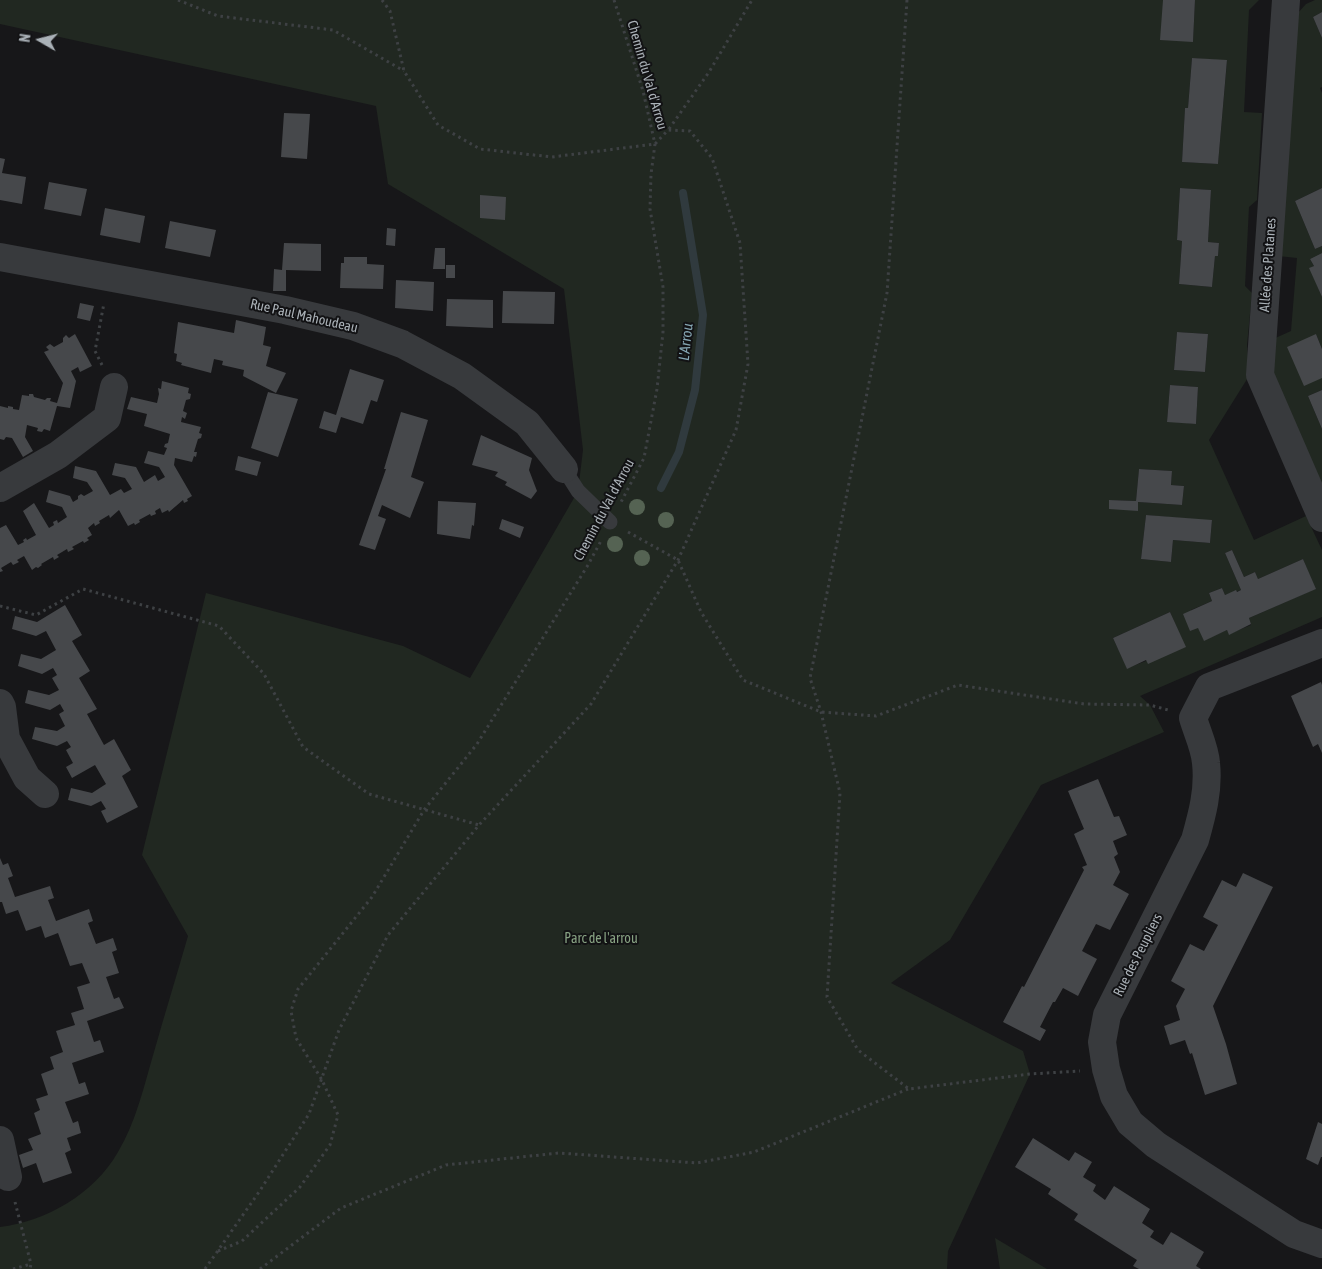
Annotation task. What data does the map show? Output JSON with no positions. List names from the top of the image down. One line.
{"streets":{"street":["Allée des Platanes","Rue Paul Mahoudeau","Rue des Peupliers"],"path":["Chemin du Val d'Arrou"]},"water":["L'Arrou"],"parks":["Parc de l'arrou"],"north":"left"}
